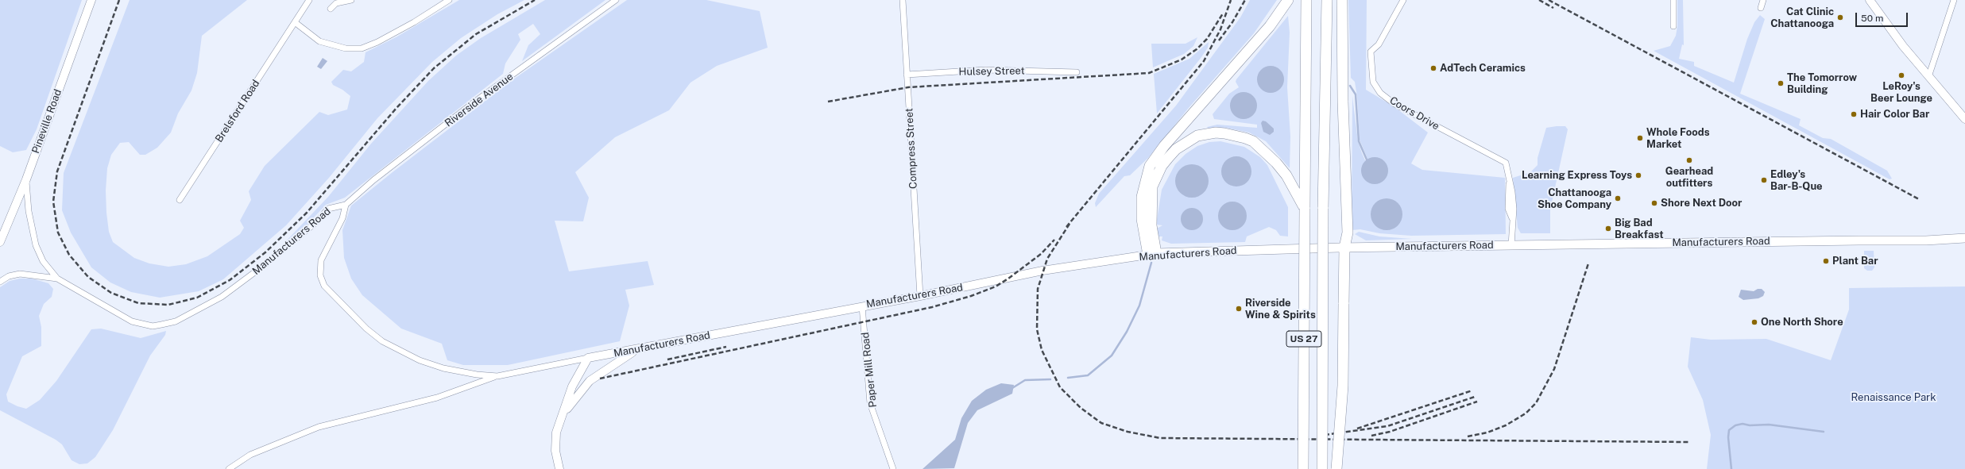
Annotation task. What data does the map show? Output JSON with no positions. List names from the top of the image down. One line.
{"streets":{"highway":["US 27"],"main road":["Pineville Road","Manufacturers Road"],"street":["Hulsey Street","Riverside Avenue","Brelsford Road","Coors Drive","Compress Street","Paper Mill Road"]},"crossings":[["Hulsey Street","Compress Street"],["Riverside Avenue","Manufacturers Road"],["Coors Drive","Manufacturers Road"],["Pineville Road","Manufacturers Road"],["Compress Street","Manufacturers Road"],["Manufacturers Road","Paper Mill Road"]],"parks":["Renaissance Park"],"places":["Cat Clinic Chattanooga","AdTech Ceramics","LeRoy's Beer Lounge","The Tomorrow Building","Hair Color Bar","Whole Foods Market","Gearhead outfitters","Learning Express Toys","Edley's Bar-B-Que","Chattanooga Shoe Company","Shore Next Door","Big Bad Breakfast","Plant Bar","Riverside Wine & Spirits","One North Shore"],"scale_bar":"50 m"}
